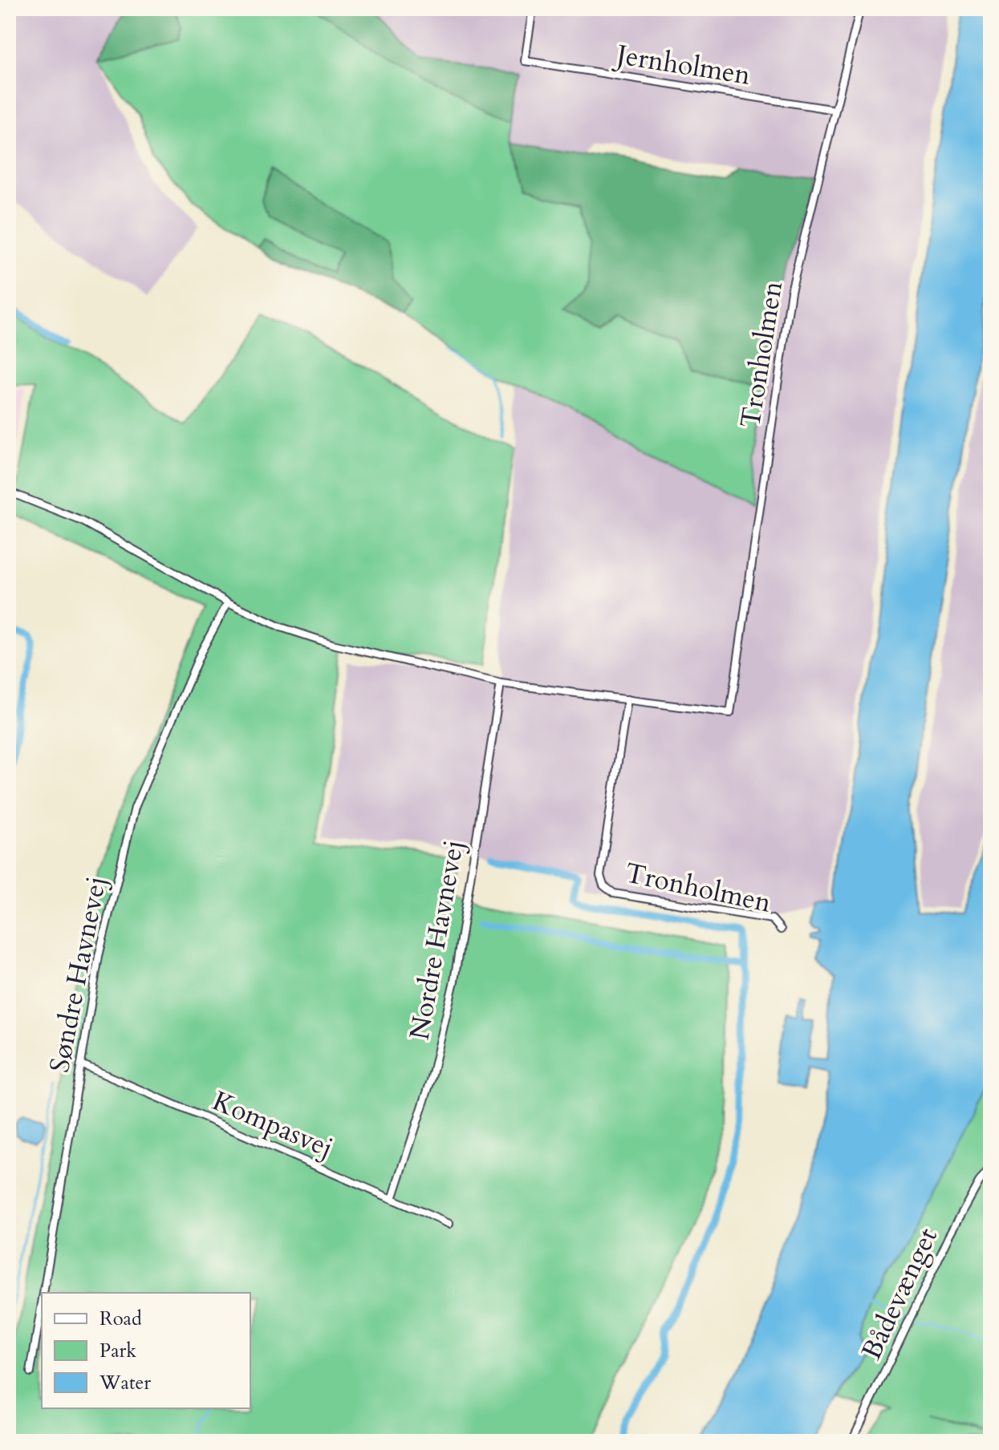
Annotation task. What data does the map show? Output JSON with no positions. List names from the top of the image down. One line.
{"streets":{"street":["Jernholmen","Tronholmen","Nordre Havnevej","Søndre Havnevej","Kompasvej","Bådevænget"]},"crossings":[["Jernholmen","Tronholmen"],["Nordre Havnevej","Kompasvej"],["Søndre Havnevej","Kompasvej"]],"legend":["Road","Park","Water"]}
